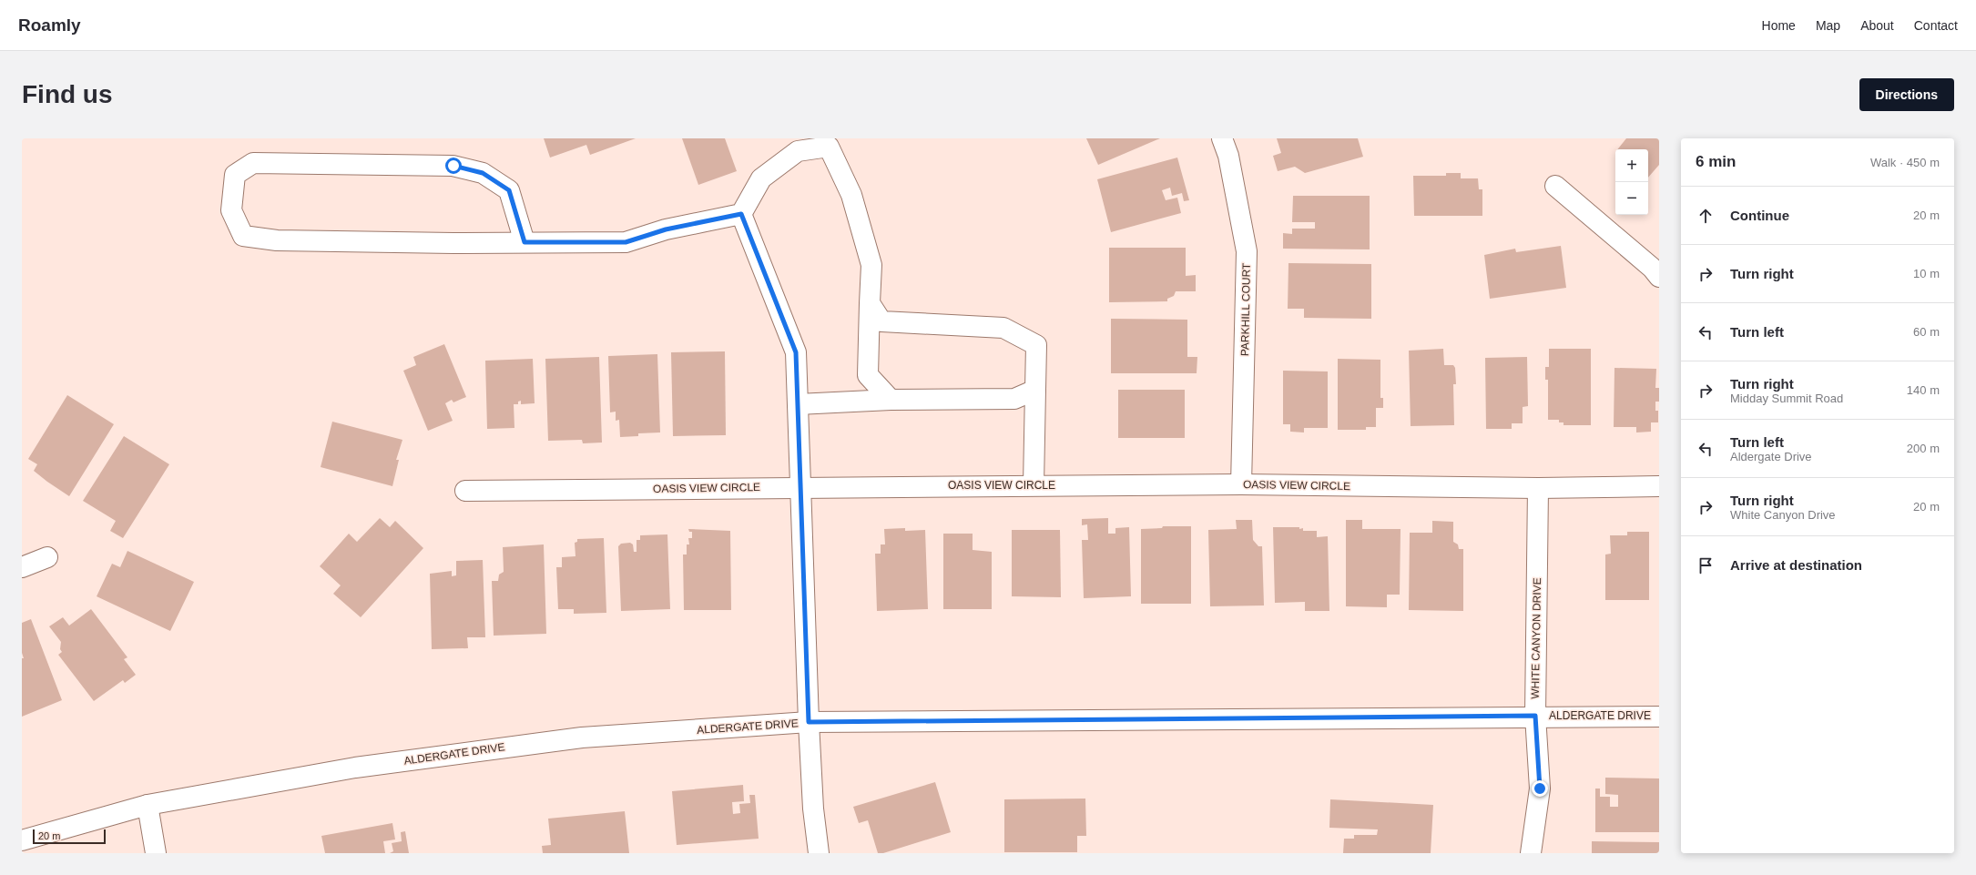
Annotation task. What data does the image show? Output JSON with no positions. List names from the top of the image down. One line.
{"streets":{"street":["PARKHILL COURT","OASIS VIEW CIRCLE","WHITE CANYON DRIVE","ALDERGATE DRIVE"]},"crossings":[["PARKHILL COURT","OASIS VIEW CIRCLE"],["OASIS VIEW CIRCLE","WHITE CANYON DRIVE"],["WHITE CANYON DRIVE","ALDERGATE DRIVE"]],"scale_bar":"20 m","page":{"header":"Roamly","nav":["Home","Map","About","Contact"],"buttons":"Directions","title":"Find us","heading":["6 min","Walk · 450 m"],"map_buttons":["+","−"],"list":[["Continue","20 m"],["Turn right","10 m"],["Turn left","60 m"],["Turn right","Midday Summit Road","140 m"],["Turn left","Aldergate Drive","200 m"],["Turn right","White Canyon Drive","20 m"],"Arrive at destination"],"scale":"20 m"}}
